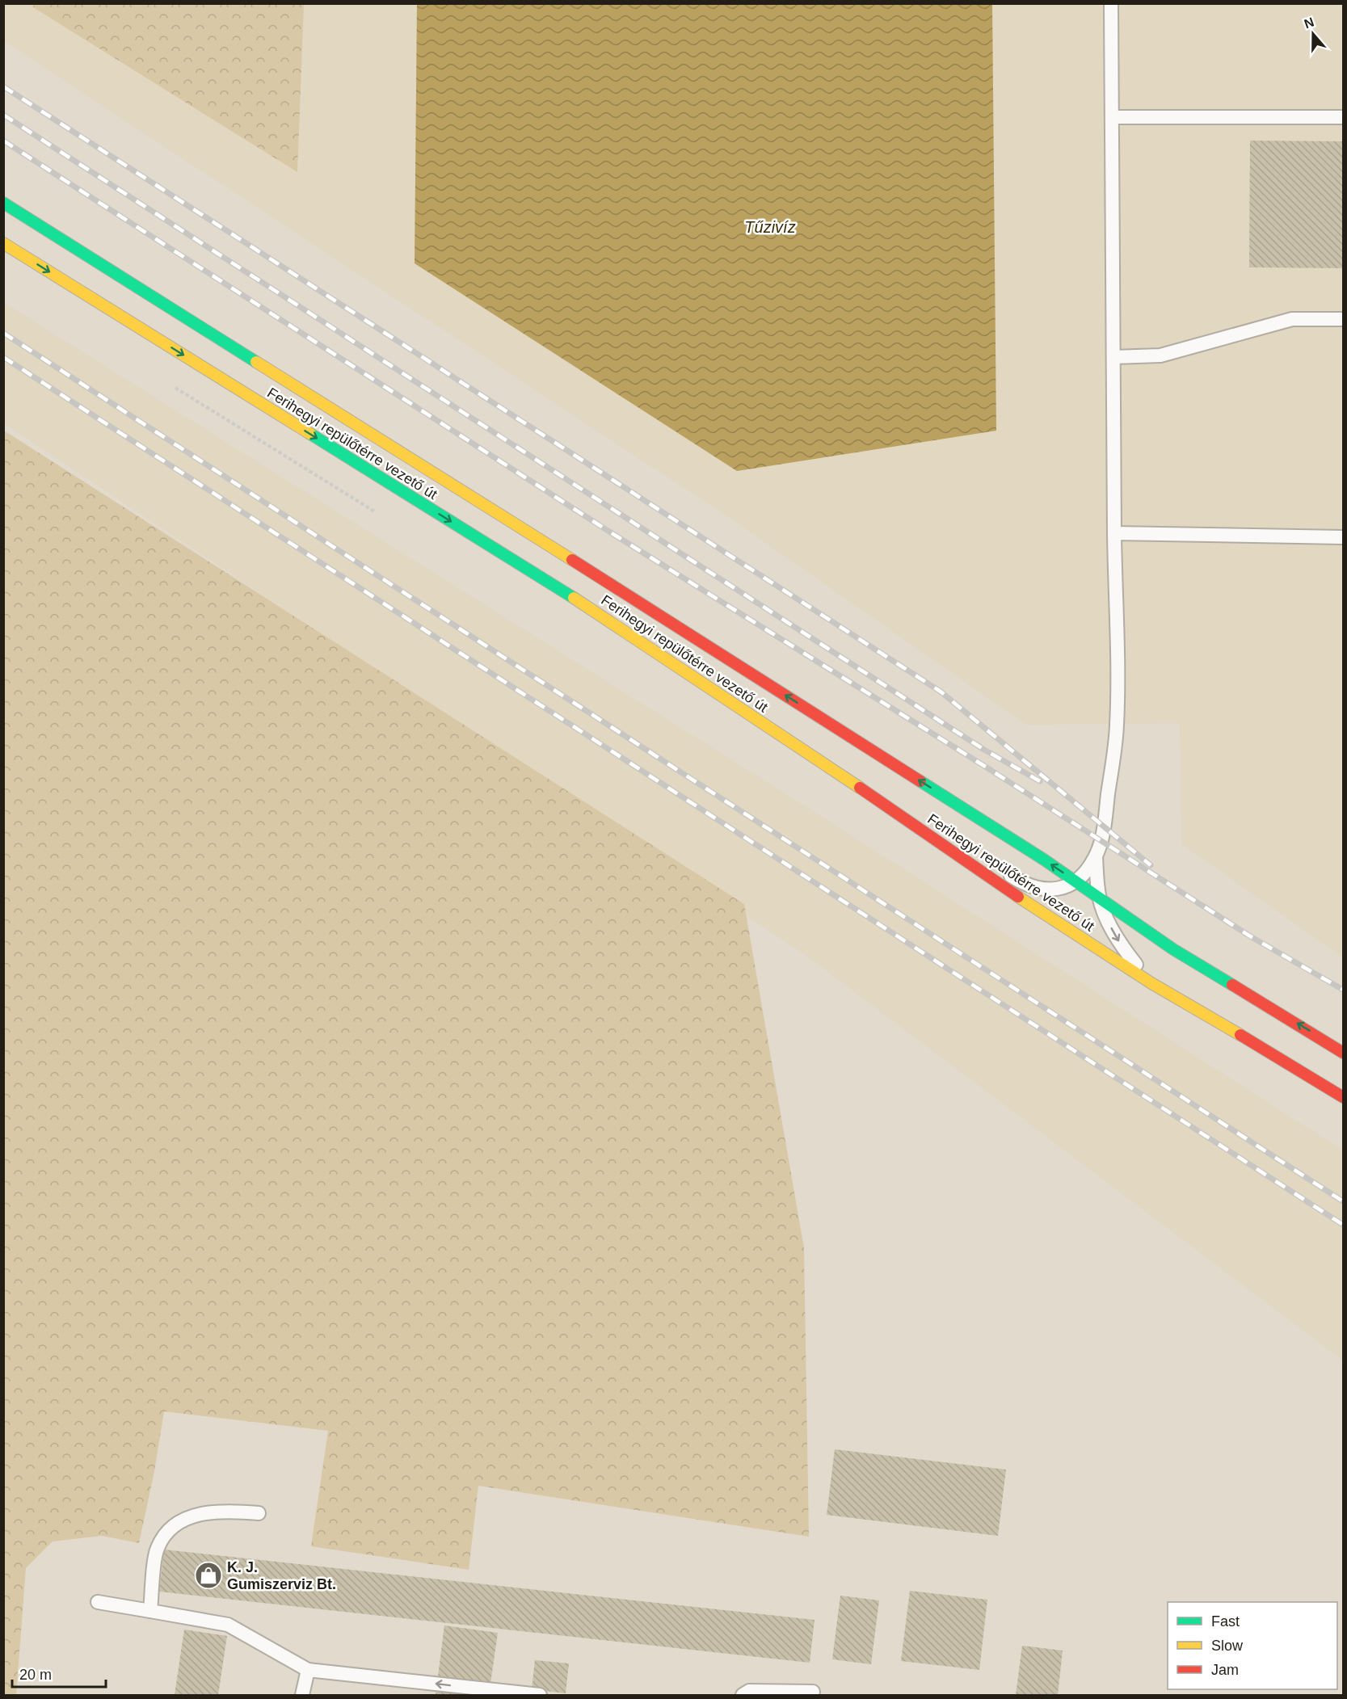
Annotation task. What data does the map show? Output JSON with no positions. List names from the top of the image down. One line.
{"streets":{"main road":["Ferihegyi repülőtérre vezető út"]},"water":["Tűzivíz"],"places":{"shop":["K. J. Gumiszerviz Bt."]},"legend":["Fast","Slow","Jam"],"scale_bar":"20 m","north":"top"}
